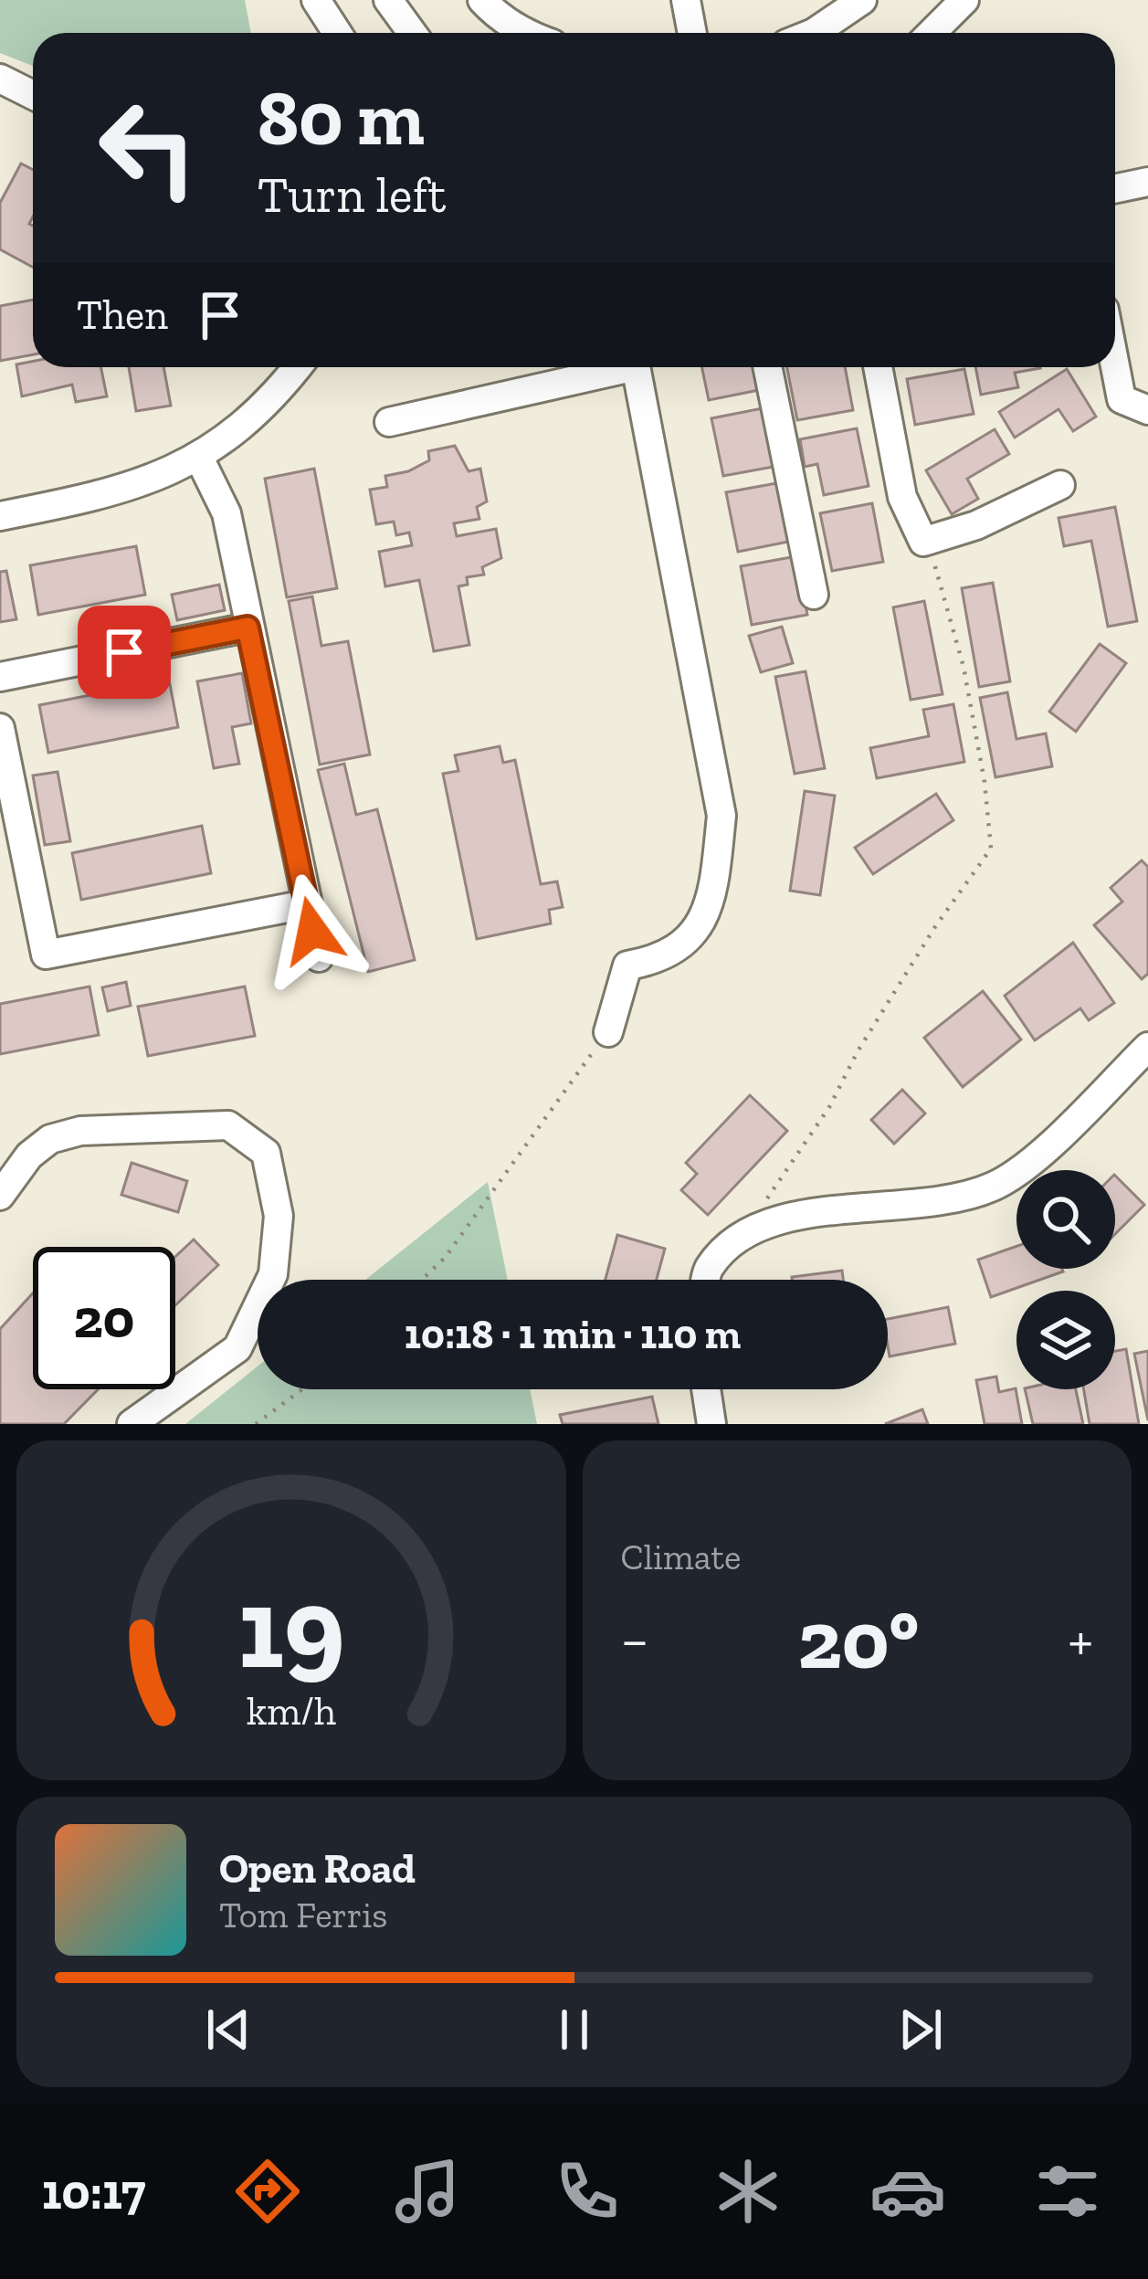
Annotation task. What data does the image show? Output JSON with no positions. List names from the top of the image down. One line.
{"page":{"turn":["80 m","Turn left"],"then":"Then","limit":"20","trip":"10:18 · 1 min · 110 m","tile":"Climate","heat":["−","20°","+"],"song":["Open Road","Tom Ferris"],"tabs":"10:17","gauge":["19","km/h"]}}
